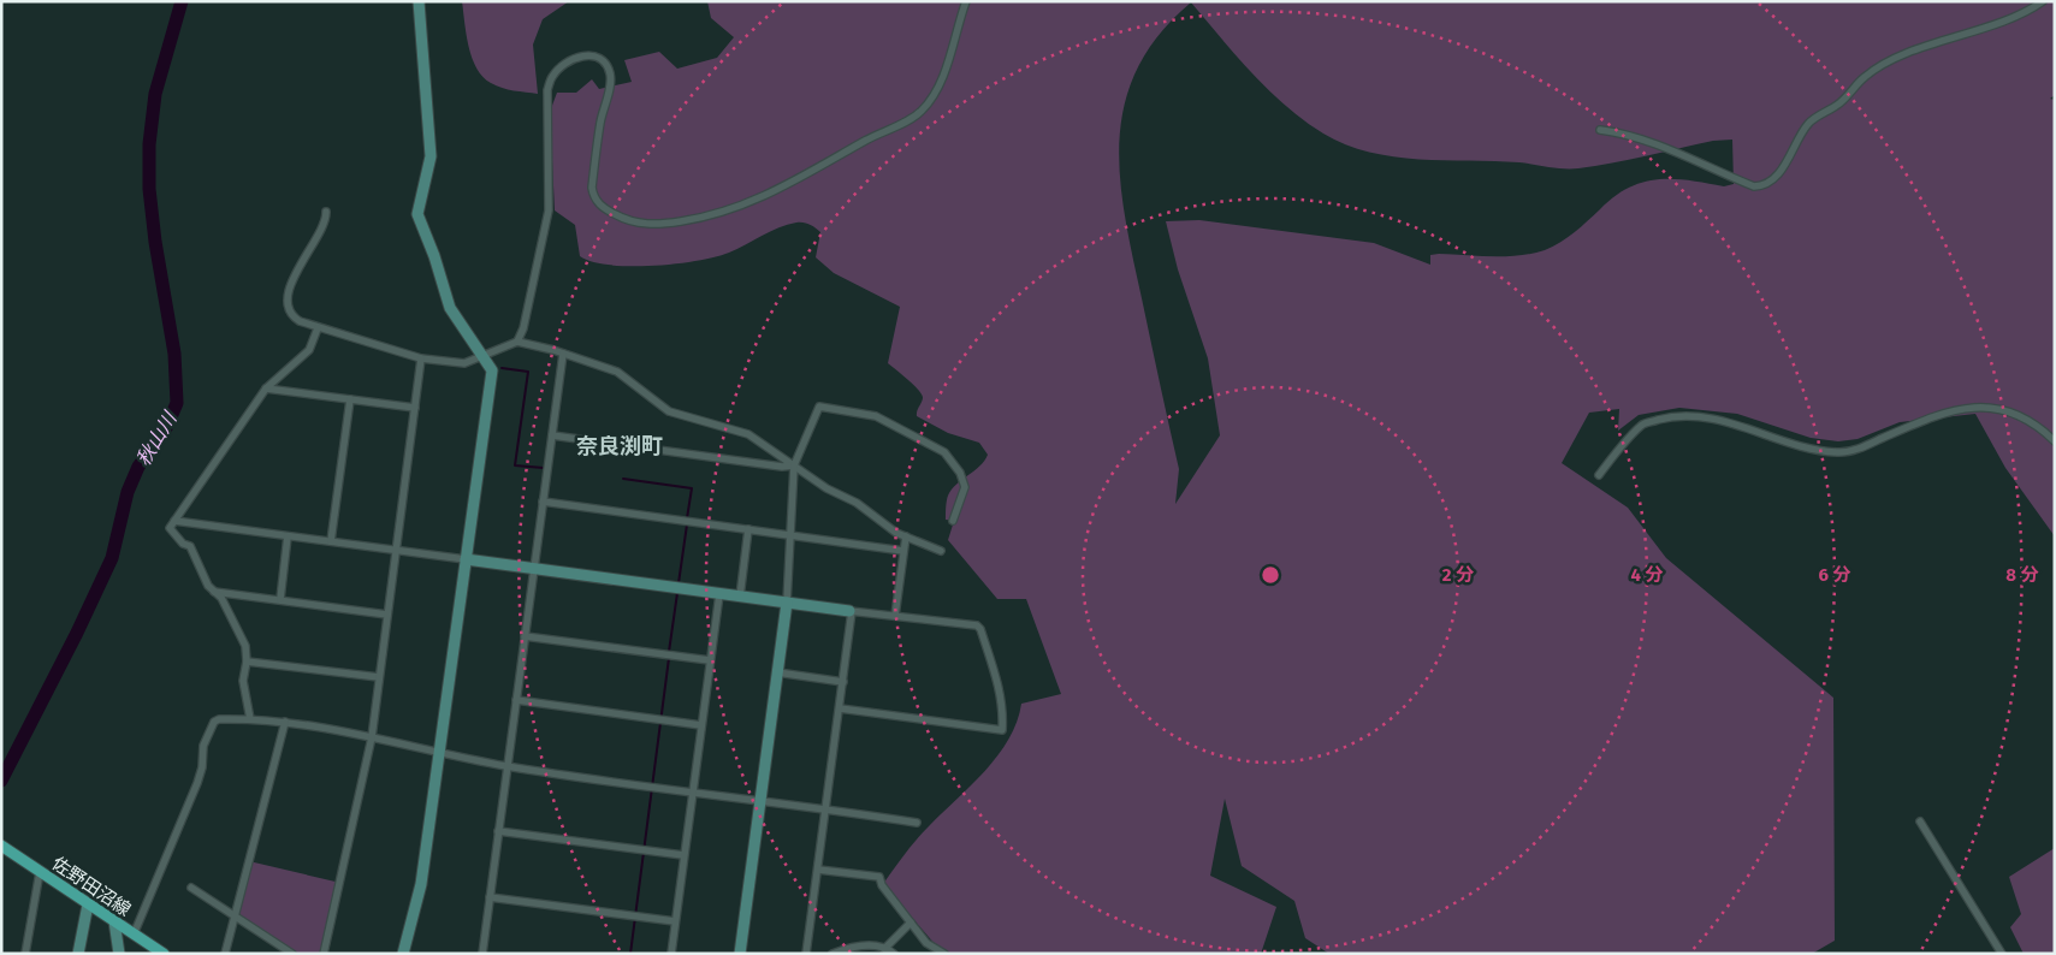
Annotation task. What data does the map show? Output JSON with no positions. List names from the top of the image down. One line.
{"streets":{"main road":["佐野田沼線"]},"districts":["奈良渕町"],"water":["秋山川"],"rings":["2 分","4 分","6 分","8 分"]}
